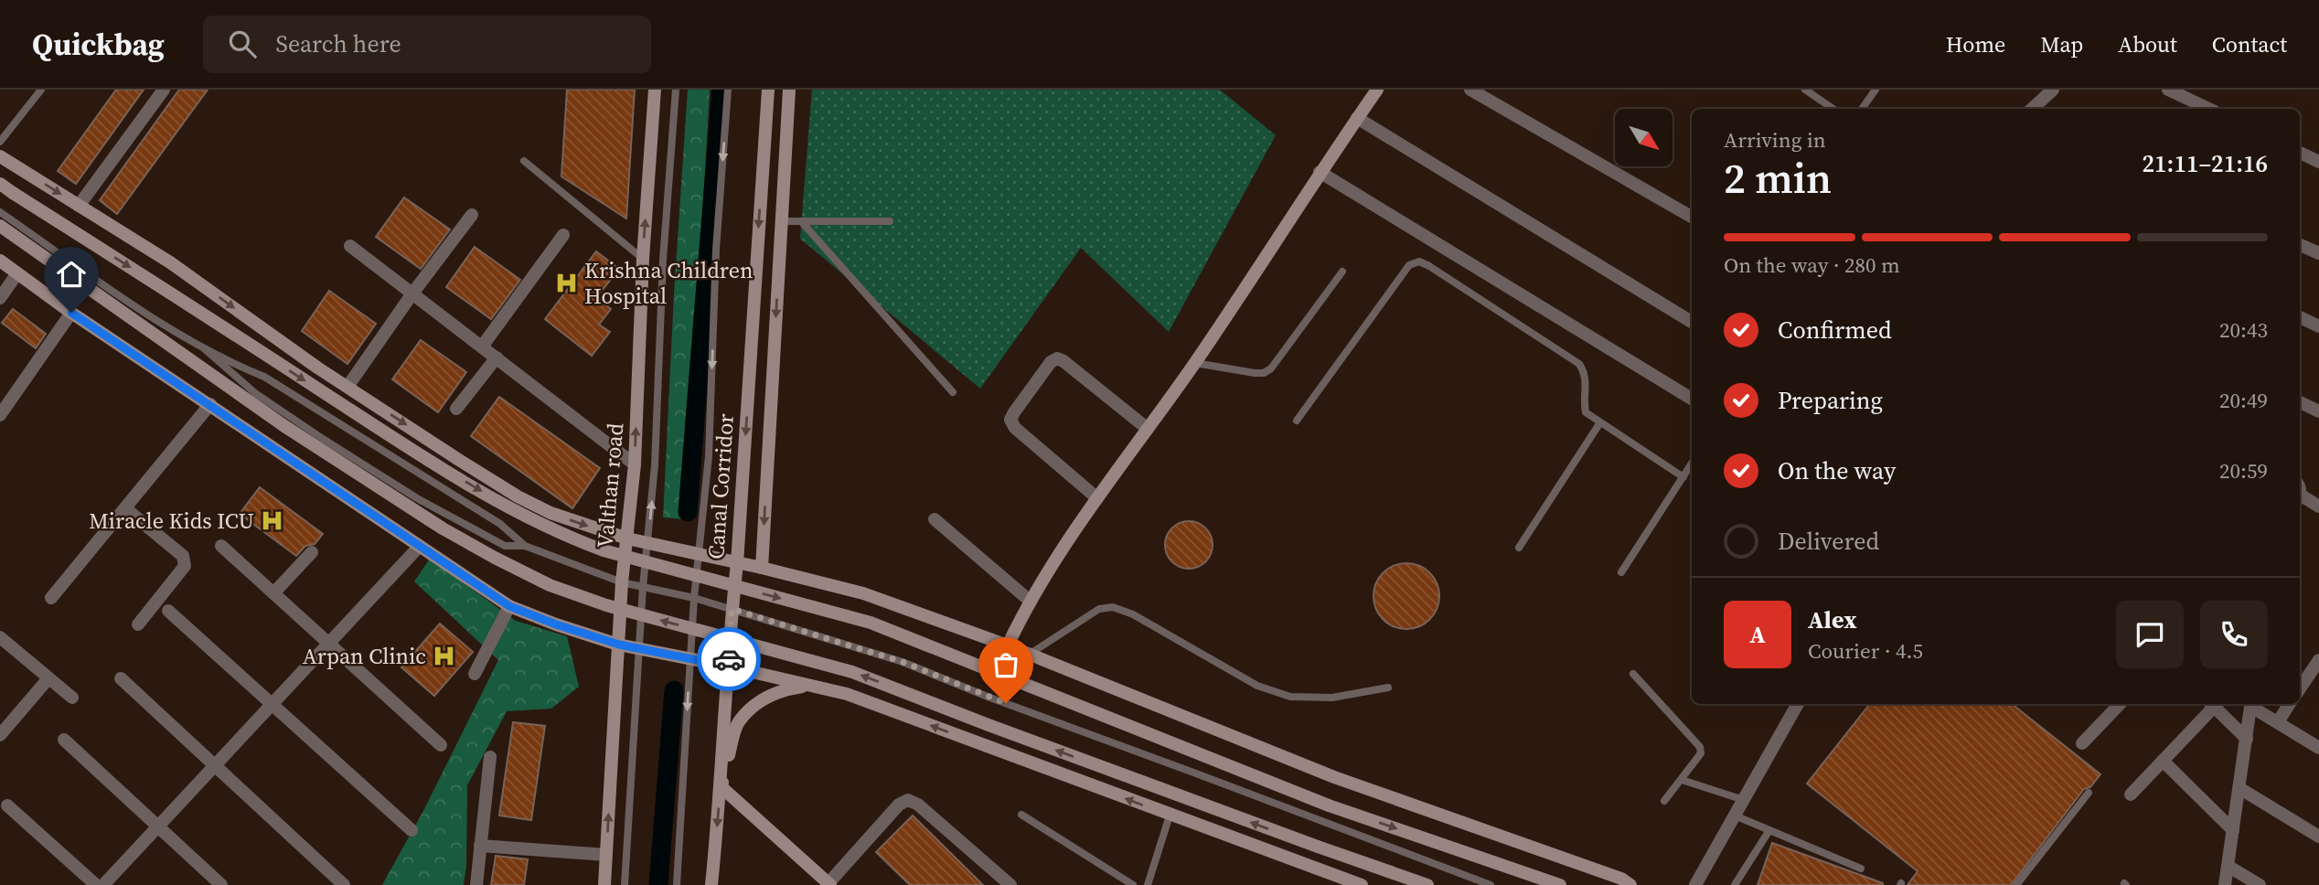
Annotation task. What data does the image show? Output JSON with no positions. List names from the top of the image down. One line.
{"streets":{"main road":["Valthan road","Canal Corridor"]},"one_way":["Valthan road"],"places":{"hospital":["Krishna Children Hospital","Miracle Kids ICU","Arpan Clinic"]},"north":"bottom right","page":{"header":"Quickbag","search":"Search here","nav":["Home","Map","About","Contact"],"heading":["2 min","Arriving in","21:11–21:16"],"panel":["Alex","Courier · 4.5"],"bar":"On the way · 280 m","list":[["Confirmed","20:43"],["Preparing","20:49"],["On the way","20:59"],"Delivered"],"round":"A"}}
